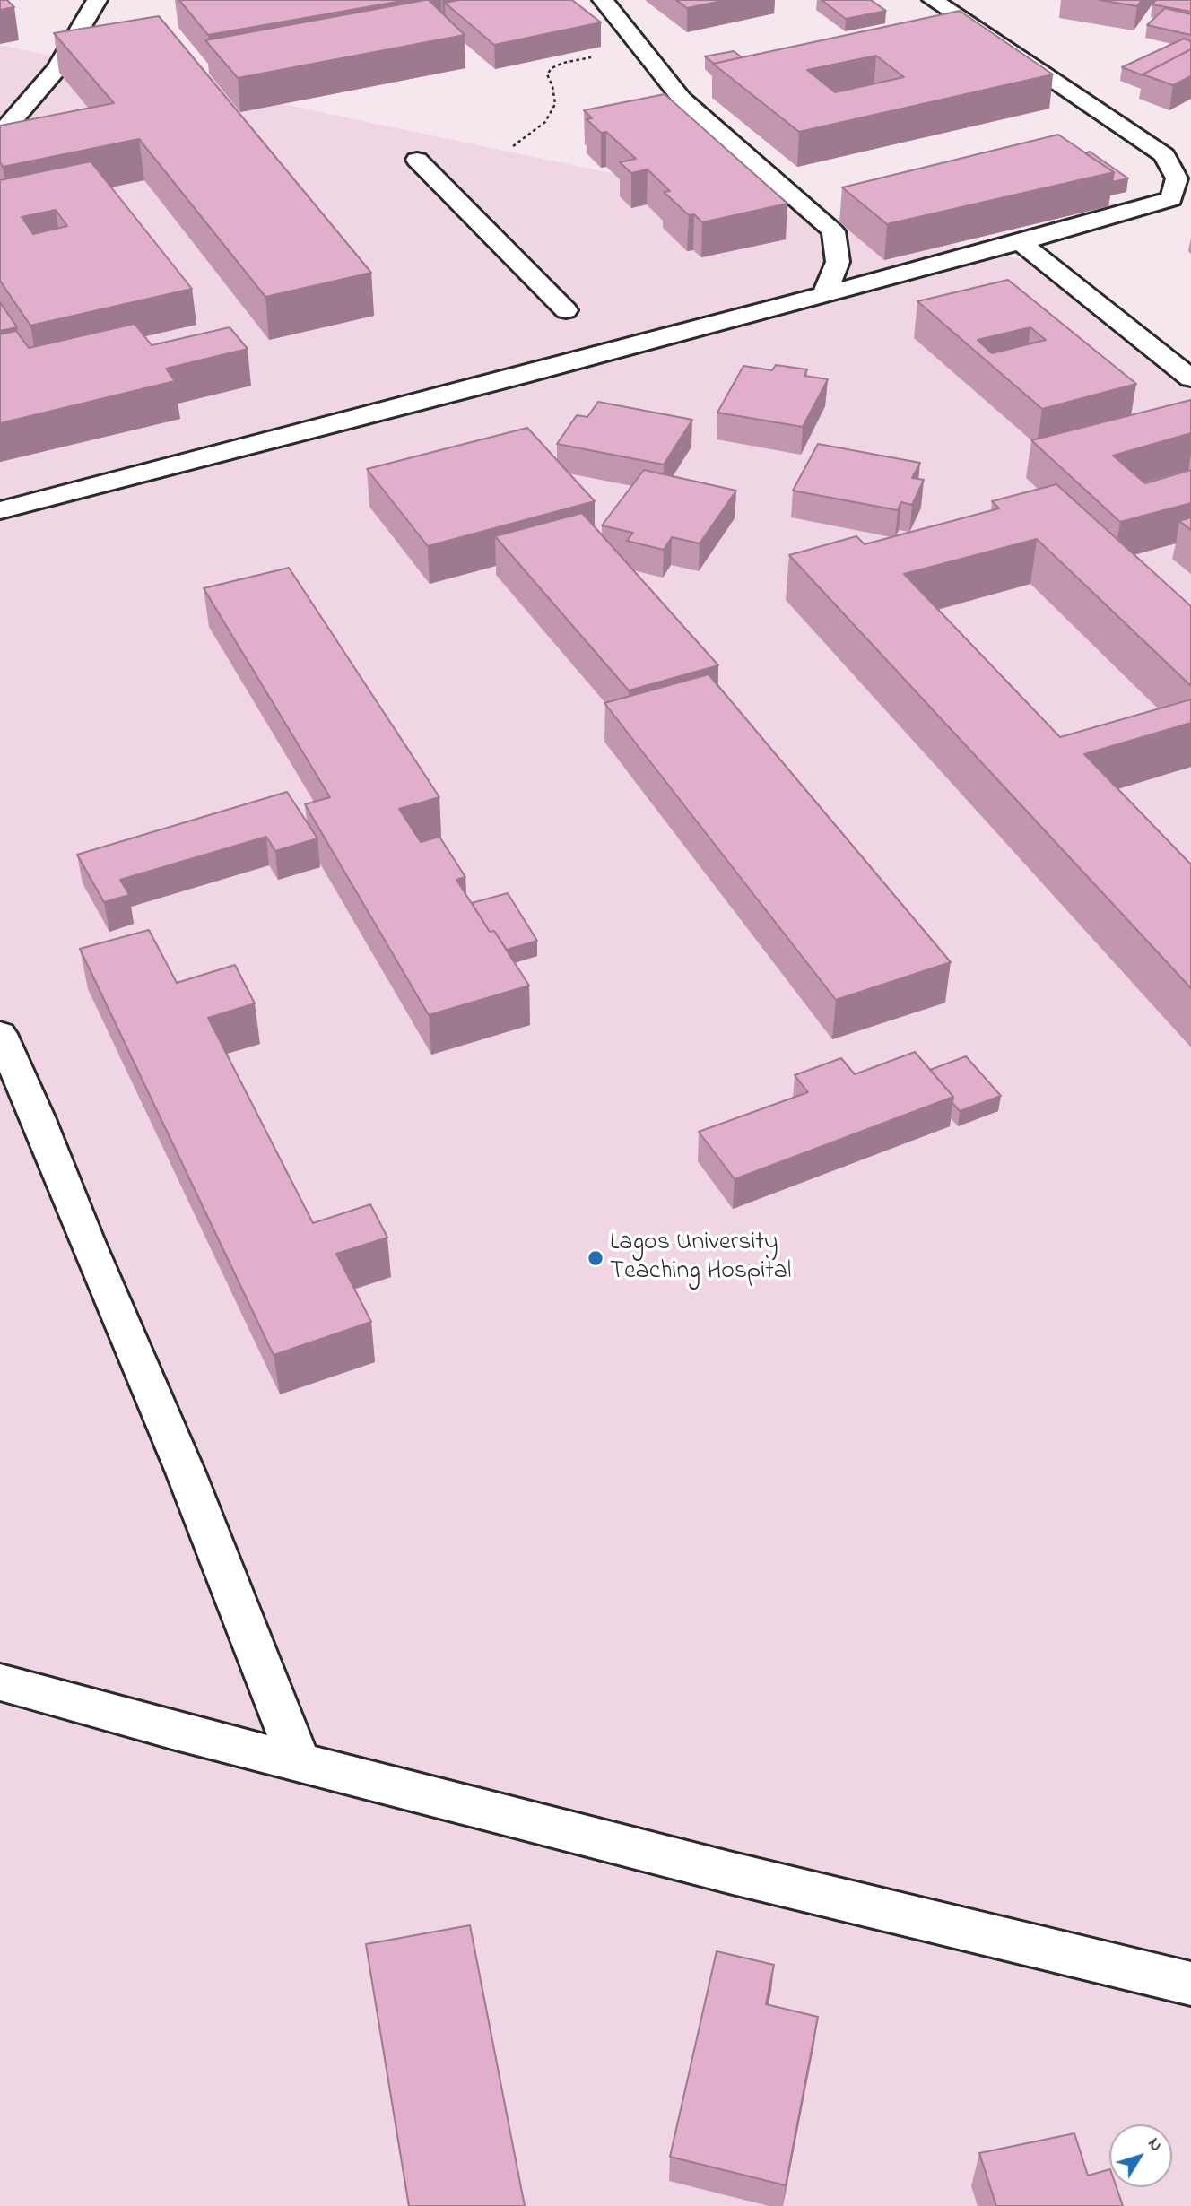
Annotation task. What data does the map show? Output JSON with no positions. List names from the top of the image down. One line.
{"places":["Lagos University Teaching Hospital"],"north":"top right"}
